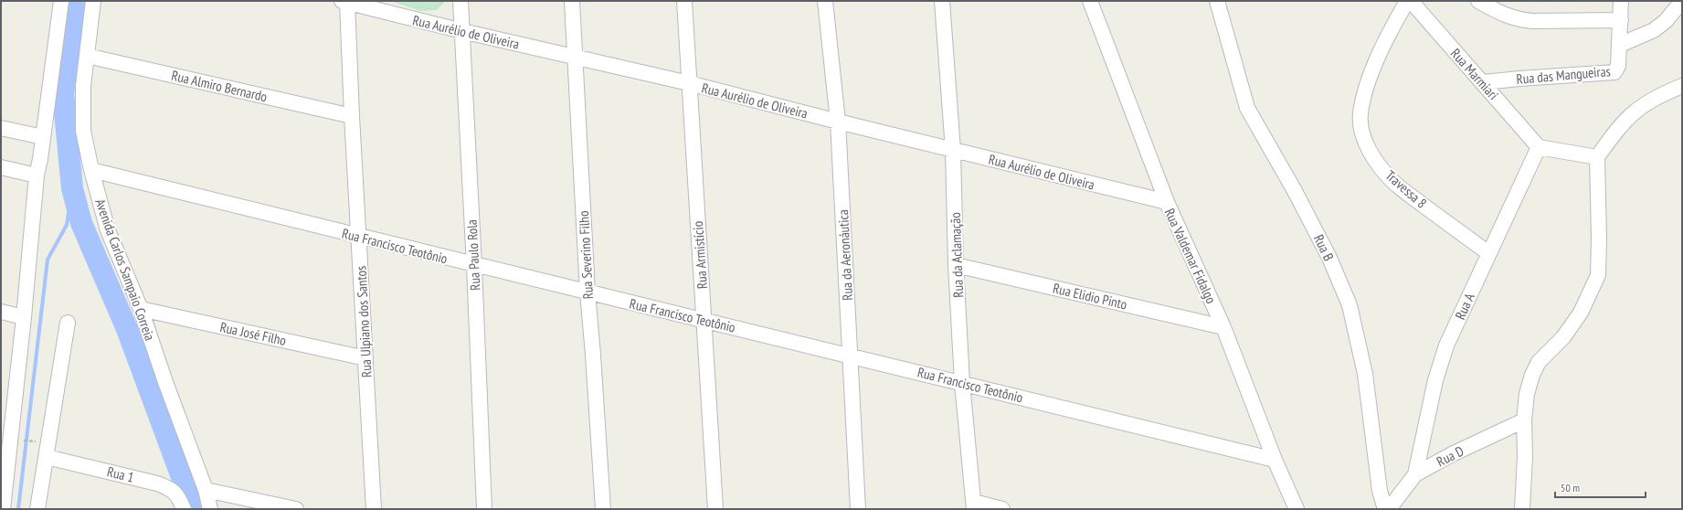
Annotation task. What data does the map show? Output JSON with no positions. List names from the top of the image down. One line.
{"streets":{"street":["Rua Aurélio de Oliveira","Rua Marmiari","Rua das Mangueiras","Rua Almiro Bernardo","Travessa 8","Rua Francisco Teotônio","Rua B","Rua Paulo Rola","Rua Severino Filho","Rua Armistício","Rua da Aeronáutica","Rua da Aclamação","Rua Valdemar Fidalgo","Avenida Carlos Sampaio Correia","Rua Elidio Pinto","Rua A","Rua Ulpiano dos Santos","Rua José Filho","Rua D","Rua 1"]},"crossings":[["Rua Aurélio de Oliveira","Rua Paulo Rola"],["Rua Aurélio de Oliveira","Rua Severino Filho"],["Rua Aurélio de Oliveira","Rua Armistício"],["Rua Aurélio de Oliveira","Rua da Aeronáutica"],["Rua Aurélio de Oliveira","Rua da Aclamação"],["Rua Aurélio de Oliveira","Rua Valdemar Fidalgo"],["Rua Aurélio de Oliveira","Rua Ulpiano dos Santos"],["Rua Marmiari","Rua das Mangueiras"],["Rua Marmiari","Rua A"],["Rua Almiro Bernardo","Avenida Carlos Sampaio Correia"],["Rua Almiro Bernardo","Rua Ulpiano dos Santos"],["Travessa 8","Rua A"],["Rua Francisco Teotônio","Rua Paulo Rola"],["Rua Francisco Teotônio","Rua Severino Filho"],["Rua Francisco Teotônio","Rua Armistício"],["Rua Francisco Teotônio","Rua da Aeronáutica"],["Rua Francisco Teotônio","Rua da Aclamação"],["Rua Francisco Teotônio","Rua Valdemar Fidalgo"],["Rua Francisco Teotônio","Avenida Carlos Sampaio Correia"],["Rua Francisco Teotônio","Rua Ulpiano dos Santos"],["Rua da Aclamação","Rua Elidio Pinto"],["Rua Valdemar Fidalgo","Rua Elidio Pinto"],["Avenida Carlos Sampaio Correia","Rua José Filho"],["Rua A","Rua D"],["Rua Ulpiano dos Santos","Rua José Filho"]],"scale_bar":"50 m"}
